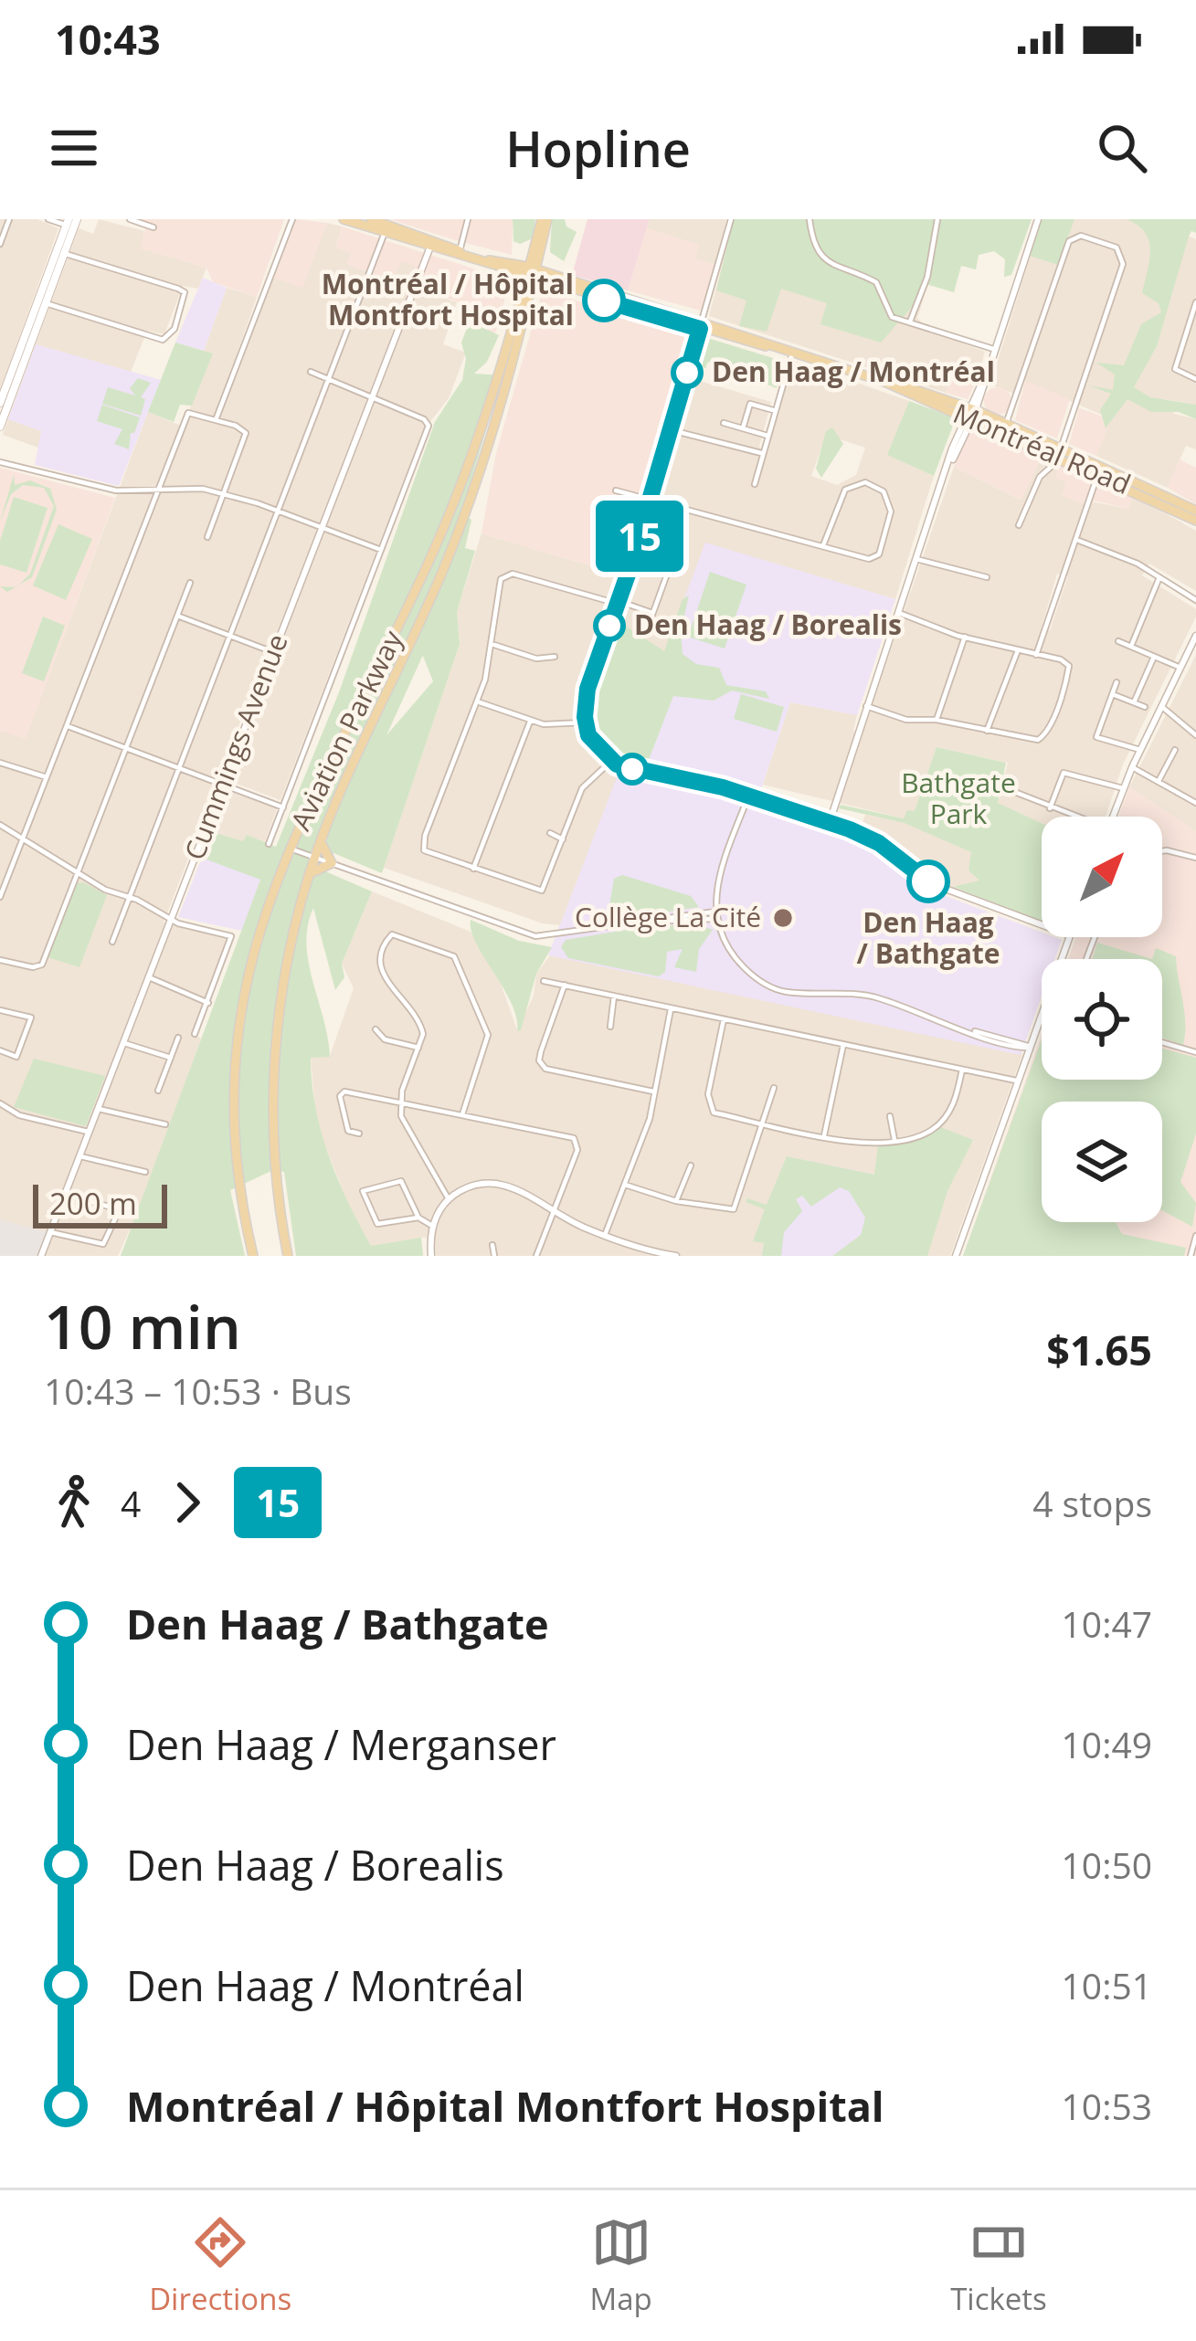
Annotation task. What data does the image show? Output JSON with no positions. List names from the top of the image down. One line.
{"streets":{"main road":["Montréal Road","Aviation Parkway"],"street":["Cummings Avenue"]},"crossings":[["Montréal Road","Aviation Parkway"],["Montréal Road","Cummings Avenue"]],"parks":["Bathgate Park"],"places":["Montréal / Hôpital Montfort Hospital","Den Haag / Montréal","Den Haag / Borealis","Den Haag / Bathgate","Collège La Cité"],"lines":["bus line 15"],"scale_bar":"200 m","north":"top right","page":{"status":"10:43","header":"Hopline","on_map":"15","scale":"200 m","heading":["10 min","10:43 – 10:53 · Bus","$1.65"],"legs":["4","15","4 stops"],"list":[{"name":"Den Haag / Bathgate","value":"10:47"},{"name":"Den Haag / Merganser","value":"10:49"},{"name":"Den Haag / Borealis","value":"10:50"},{"name":"Den Haag / Montréal","value":"10:51"},{"name":"Montréal / Hôpital Montfort Hospital","value":"10:53"}],"tabs":["Directions","Map","Tickets"]}}
